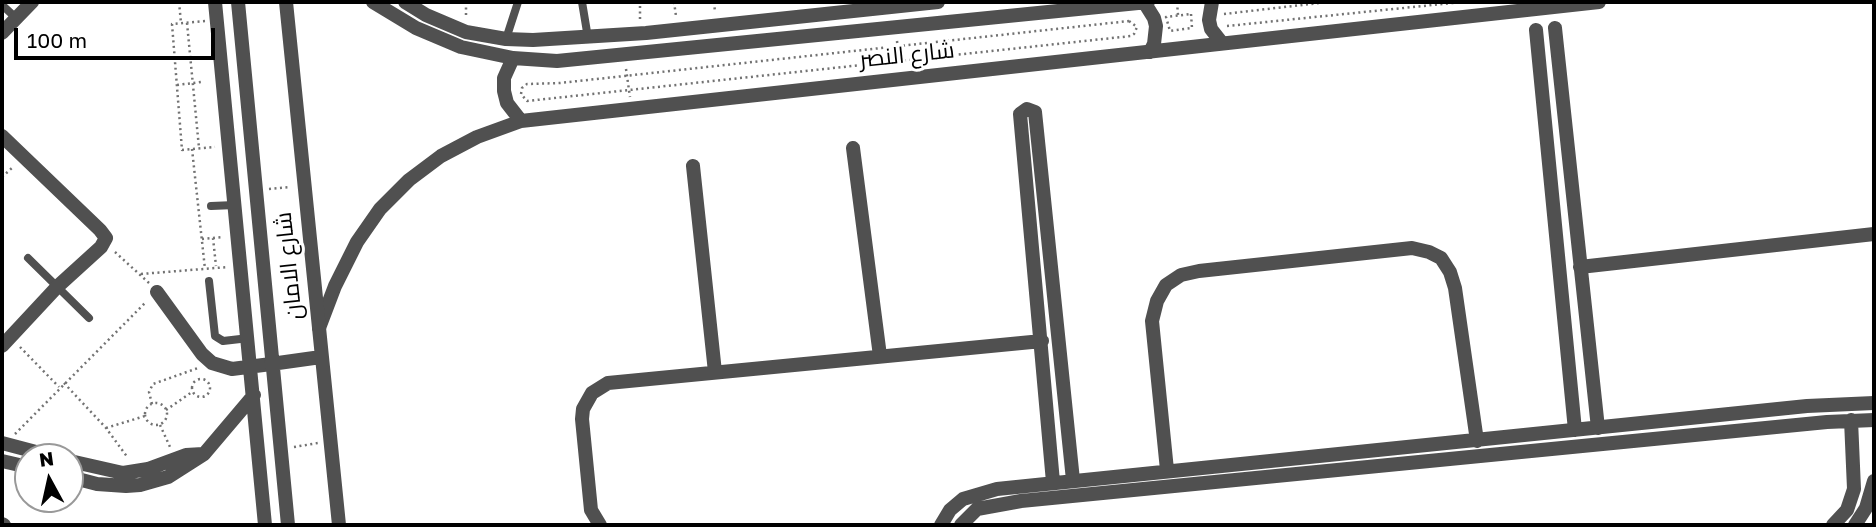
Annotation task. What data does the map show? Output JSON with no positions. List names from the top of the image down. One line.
{"streets":{"street":["شارع النصر","شارع الامان"]},"crossings":[["شارع النصر","شارع الامان"]],"scale_bar":"100 m","north":"top"}
